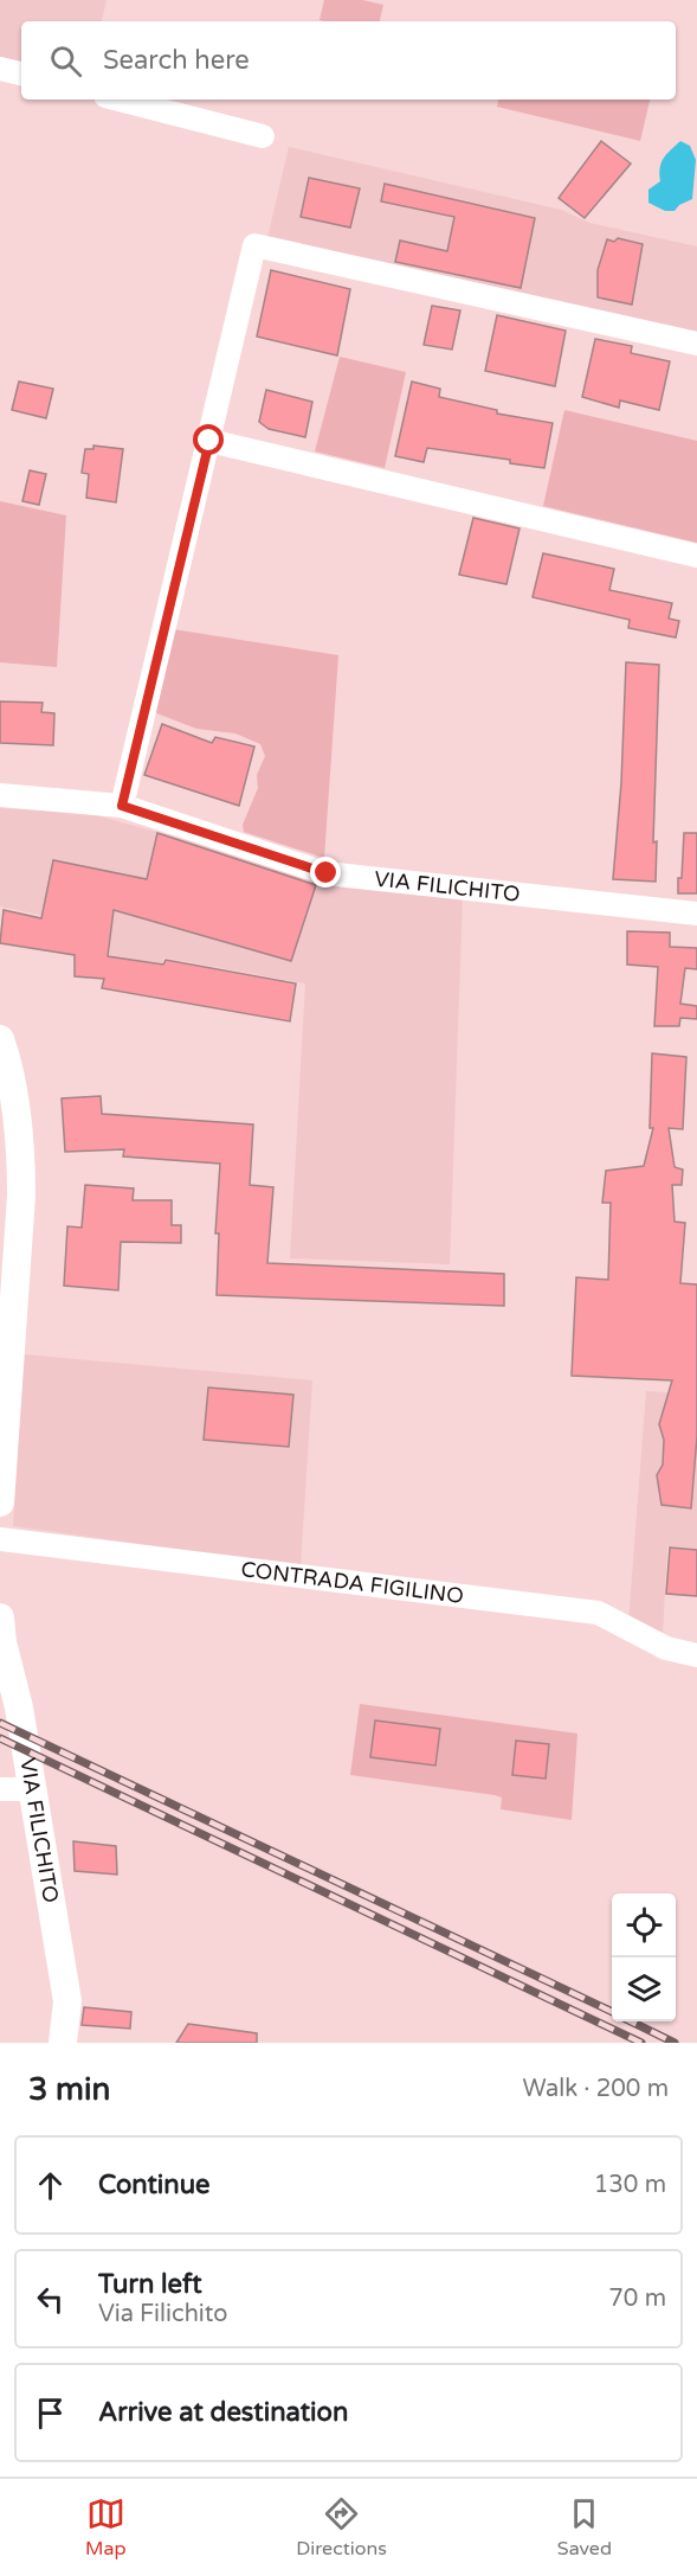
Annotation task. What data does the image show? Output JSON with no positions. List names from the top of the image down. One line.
{"streets":{"street":["VIA FILICHITO","CONTRADA FIGILINO"]},"page":{"search":"Search here","heading":["3 min","Walk · 200 m"],"list":[["Continue","130 m"],["Turn left","Via Filichito","70 m"],"Arrive at destination"],"nav":["Map","Directions","Saved"]}}
